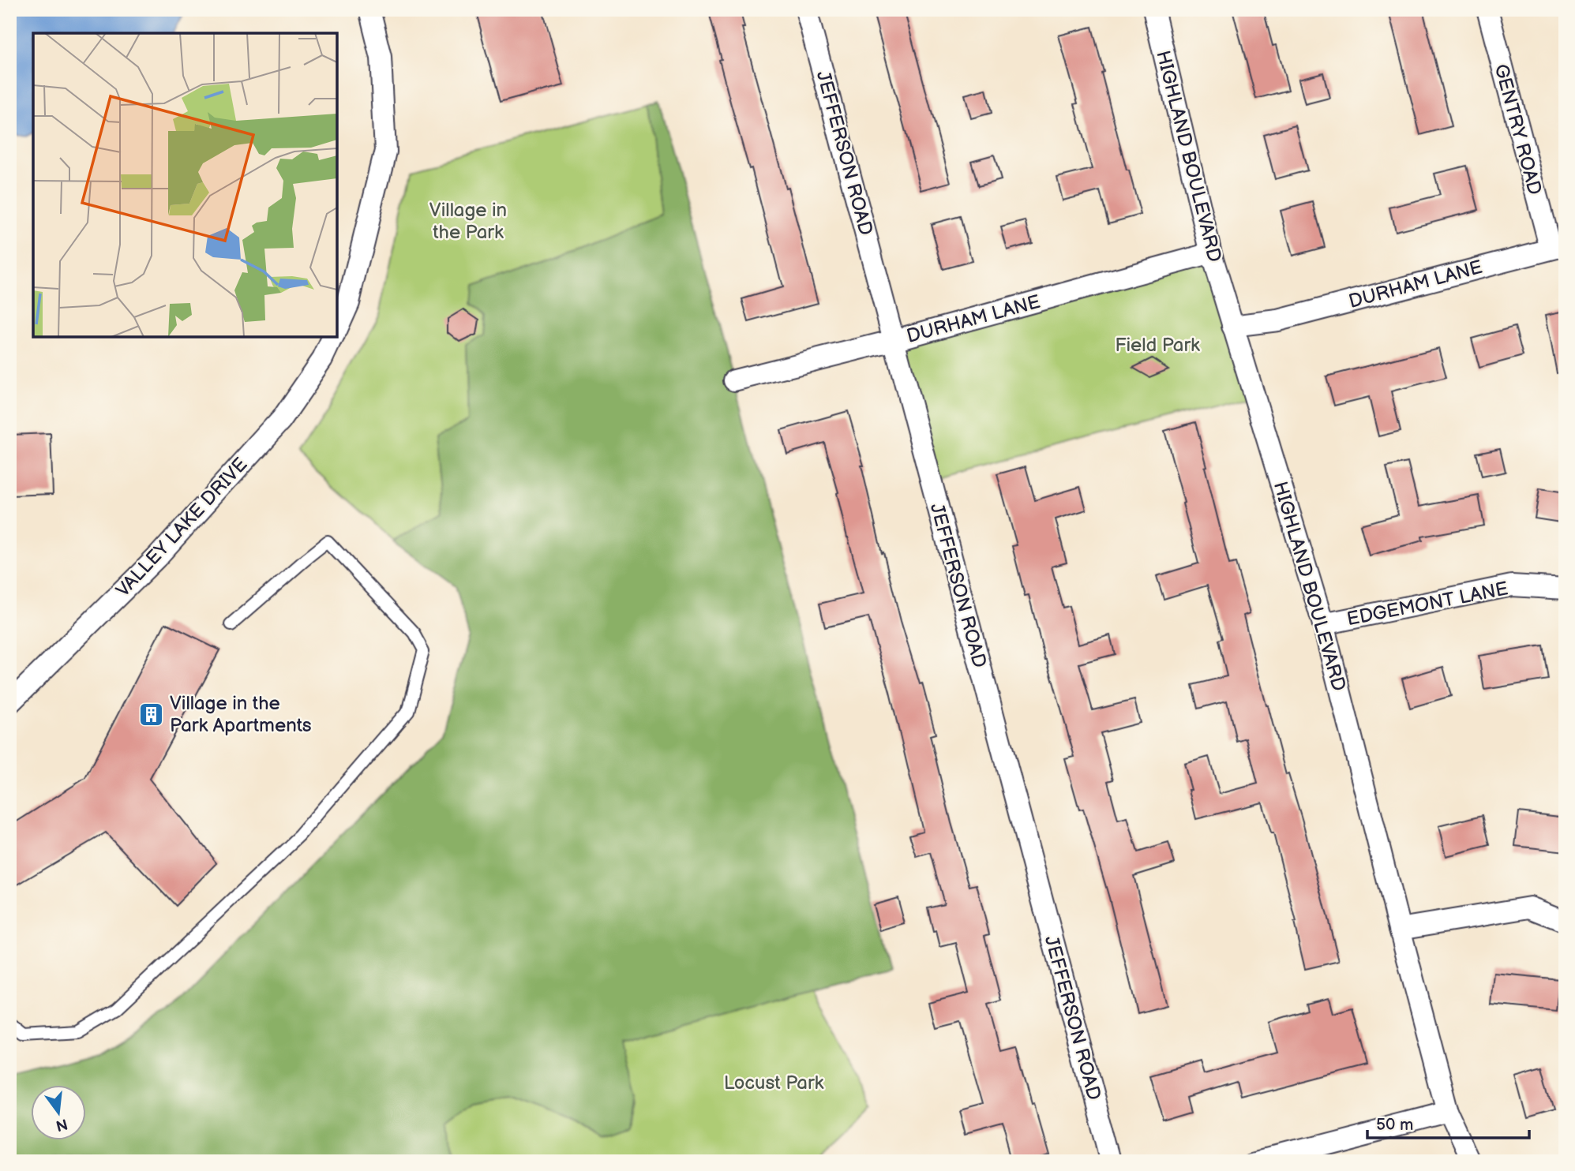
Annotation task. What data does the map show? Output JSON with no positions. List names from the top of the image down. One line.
{"streets":{"street":["GENTRY ROAD","JEFFERSON ROAD","HIGHLAND BOULEVARD","DURHAM LANE","VALLEY LAKE DRIVE","EDGEMONT LANE"]},"crossings":[["GENTRY ROAD","DURHAM LANE"],["JEFFERSON ROAD","DURHAM LANE"],["HIGHLAND BOULEVARD","DURHAM LANE"],["HIGHLAND BOULEVARD","EDGEMONT LANE"]],"parks":["Village in the Park","Field Park","Locust Park"],"places":{"building":["Village in the Park Apartments"]},"scale_bar":"50 m","north":"bottom"}
